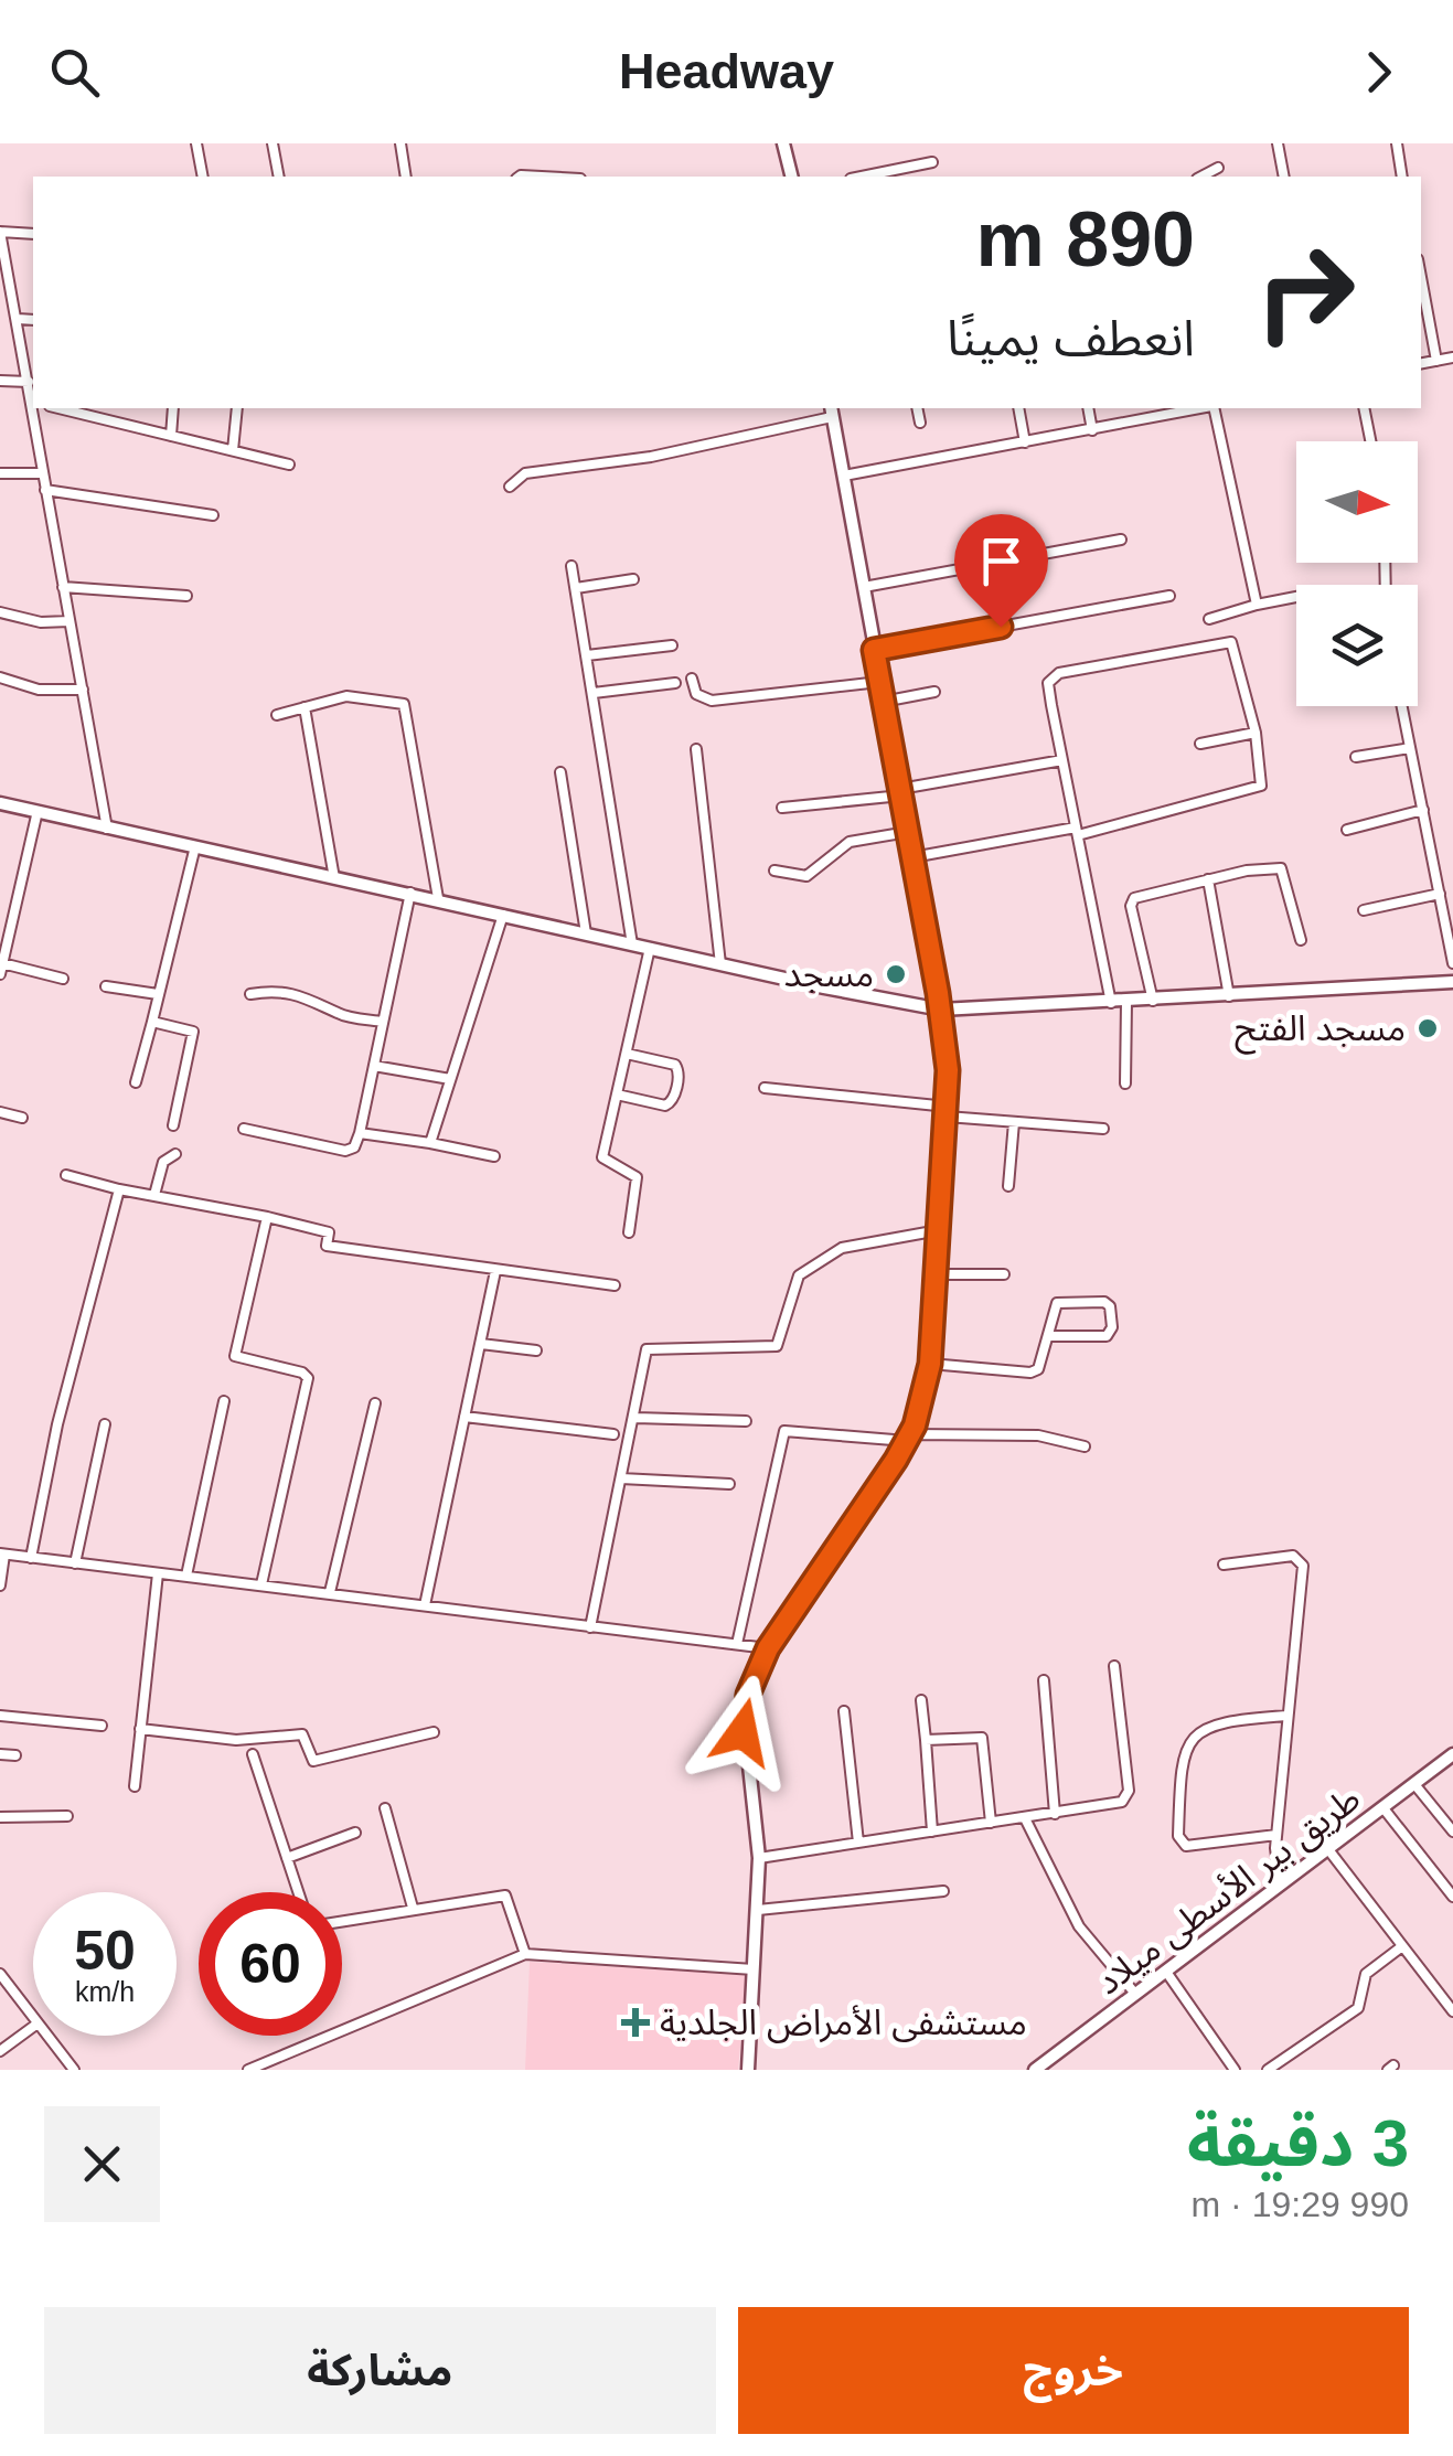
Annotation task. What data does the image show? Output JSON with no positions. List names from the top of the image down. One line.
{"streets":{"main road":["طريق بير الأسطى ميلاد"]},"places":{"other":["مسجد","مسجد الفتح"],"health":["مستشفى الأمراض الجلدية"]},"north":"right","page":{"header":"Headway","turn":["890 m","انعطف يمينًا"],"speed":"50 km/h","limit":"60","heading":["3 دقيقة","990 m · 19:29"],"buttons":["خروج","مشاركة"]}}
